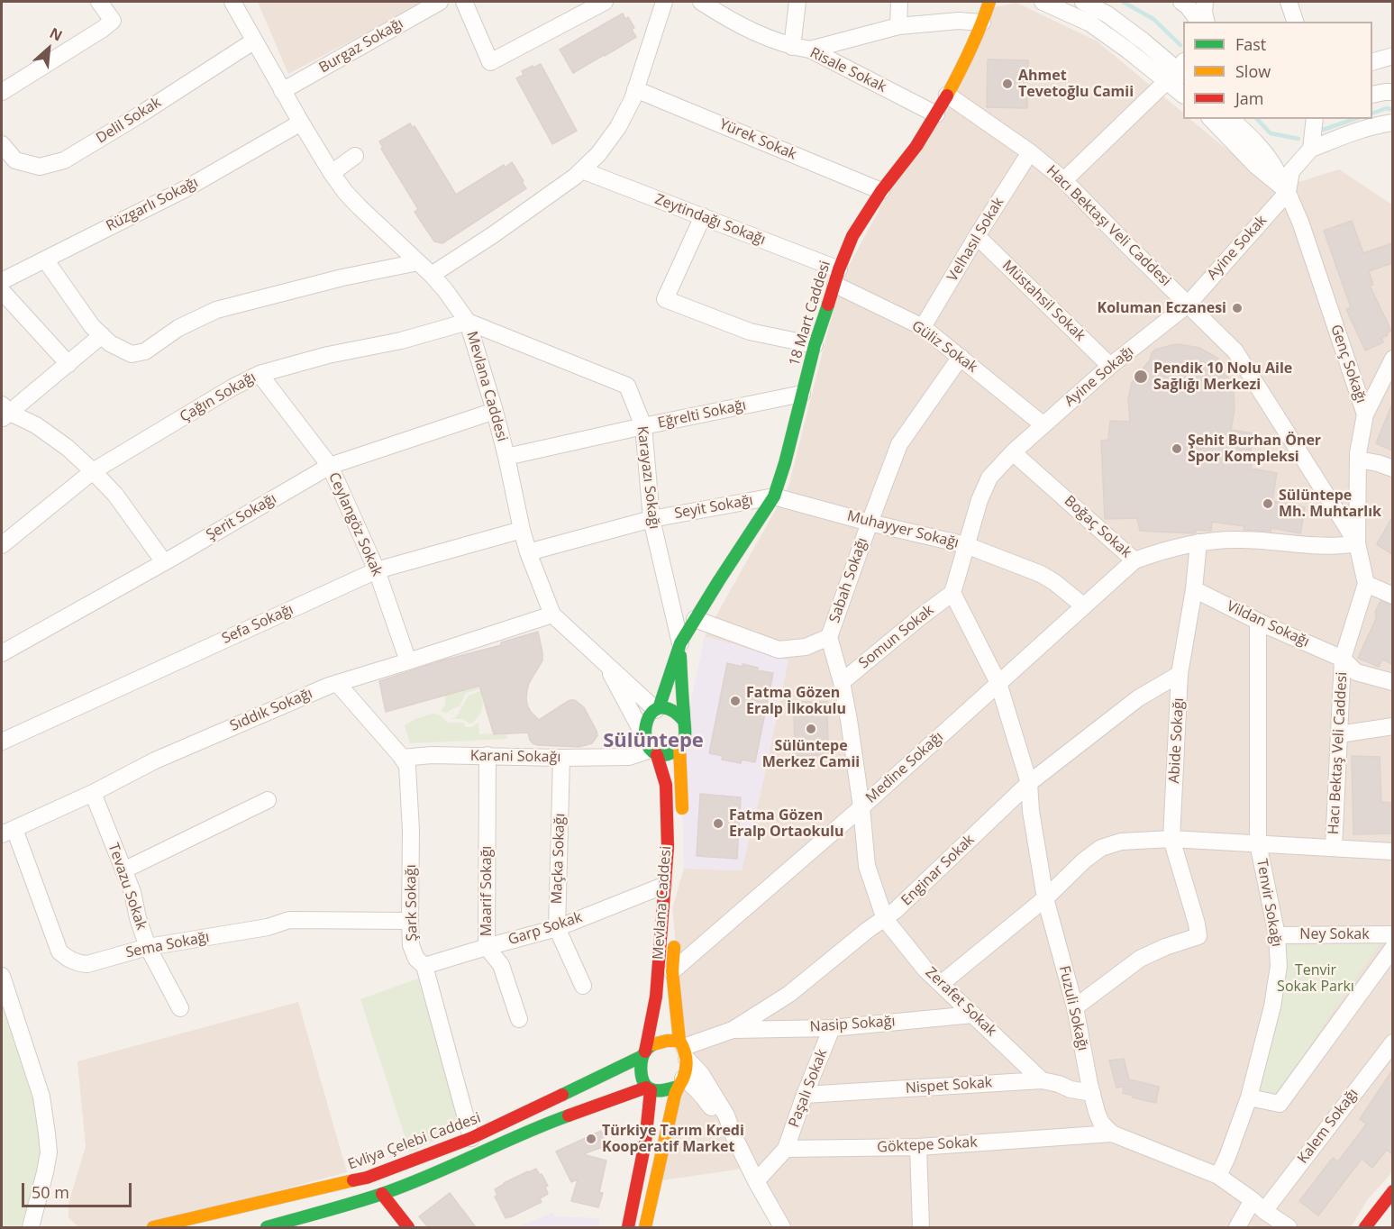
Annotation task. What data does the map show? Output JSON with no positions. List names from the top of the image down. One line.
{"streets":{"street":["Burgaz Sokağı","Risale Sokak","Delil Sokak","Yürek Sokak","Rüzgarlı Sokağı","Zeytindağı Sokağı","Hacı Bektaşı Veli Caddesi","Velhasıl Sokak","Ayine Sokak","Müstahsil Sokak","18 Mart Caddesi","Güliz Sokak","Genç Sokağı","Ayine Sokağı","Mevlana Caddesi","Çağın Sokağı","Eğrelti Sokağı","Karayazı Sokağı","Seyit Sokağı","Şerit Sokağı","Ceylangöz Sokak","Boğaç Sokak","Muhayyer Sokağı","Sabah Sokağı","Sefa Sokağı","Vildan Sokağı","Somun Sokak","Sıddık Sokağı","Abide Sokağı","Hacı Bektaş Veli Caddesi","Karani Sokağı","Medine Sokağı","Maçka Sokağı","Enginar Sokak","Tevazu Sokak","Maarif Sokağı","Şark Sokağı","Tenvir Sokağı","Garp Sokak","Ney Sokak","Sema Sokağı","Zerafet Sokak","Fuzuli Sokağı","Nasip Sokağı","Nispet Sokak","Paşalı Sokak","Kalem Sokağı","Evliya Çelebi Caddesi","Göktepe Sokak"]},"crossings":[["Burgaz Sokağı","Mevlana Caddesi"],["Risale Sokak","18 Mart Caddesi"],["Delil Sokak","Mevlana Caddesi"],["Yürek Sokak","18 Mart Caddesi"],["Rüzgarlı Sokağı","Mevlana Caddesi"],["Zeytindağı Sokağı","18 Mart Caddesi"],["Zeytindağı Sokağı","Güliz Sokak"],["Hacı Bektaşı Veli Caddesi","Velhasıl Sokak"],["Hacı Bektaşı Veli Caddesi","Ayine Sokak"],["Hacı Bektaşı Veli Caddesi","18 Mart Caddesi"],["Hacı Bektaşı Veli Caddesi","Genç Sokağı"],["Hacı Bektaşı Veli Caddesi","Ayine Sokağı"],["Hacı Bektaşı Veli Caddesi","Boğaç Sokak"],["Velhasıl Sokak","Müstahsil Sokak"],["Velhasıl Sokak","Güliz Sokak"],["Ayine Sokak","Genç Sokağı"],["Ayine Sokak","Ayine Sokağı"],["Müstahsil Sokak","Ayine Sokağı"],["18 Mart Caddesi","Güliz Sokak"],["18 Mart Caddesi","Mevlana Caddesi"],["18 Mart Caddesi","Eğrelti Sokağı"],["18 Mart Caddesi","Karayazı Sokağı"],["18 Mart Caddesi","Seyit Sokağı"],["18 Mart Caddesi","Muhayyer Sokağı"],["18 Mart Caddesi","Karani Sokağı"],["Güliz Sokak","Ayine Sokağı"],["Güliz Sokak","Sabah Sokağı"],["Genç Sokağı","Boğaç Sokak"],["Ayine Sokağı","Boğaç Sokak"],["Mevlana Caddesi","Çağın Sokağı"],["Mevlana Caddesi","Eğrelti Sokağı"],["Mevlana Caddesi","Karayazı Sokağı"],["Mevlana Caddesi","Seyit Sokağı"],["Mevlana Caddesi","Şerit Sokağı"],["Mevlana Caddesi","Sefa Sokağı"],["Mevlana Caddesi","Sıddık Sokağı"],["Mevlana Caddesi","Karani Sokağı"],["Mevlana Caddesi","Medine Sokağı"],["Mevlana Caddesi","Enginar Sokak"],["Mevlana Caddesi","Garp Sokak"],["Mevlana Caddesi","Evliya Çelebi Caddesi"],["Çağın Sokağı","Karayazı Sokağı"],["Çağın Sokağı","Ceylangöz Sokak"],["Eğrelti Sokağı","Karayazı Sokağı"],["Karayazı Sokağı","Seyit Sokağı"],["Seyit Sokağı","Muhayyer Sokağı"],["Şerit Sokağı","Ceylangöz Sokak"],["Ceylangöz Sokak","Sefa Sokağı"],["Ceylangöz Sokak","Sıddık Sokağı"],["Boğaç Sokak","Abide Sokağı"],["Boğaç Sokak","Medine Sokağı"],["Muhayyer Sokağı","Sabah Sokağı"],["Muhayyer Sokağı","Medine Sokağı"],["Sabah Sokağı","Somun Sokak"],["Sabah Sokağı","Medine Sokağı"],["Sabah Sokağı","Enginar Sokak"],["Sabah Sokağı","Zerafet Sokak"],["Vildan Sokağı","Abide Sokağı"],["Vildan Sokağı","Hacı Bektaş Veli Caddesi"],["Vildan Sokağı","Tenvir Sokağı"],["Sıddık Sokağı","Tevazu Sokak"],["Sıddık Sokağı","Şark Sokağı"],["Sıddık Sokağı","Sema Sokağı"],["Abide Sokağı","Enginar Sokak"],["Abide Sokağı","Fuzuli Sokağı"],["Karani Sokağı","Maçka Sokağı"],["Karani Sokağı","Maarif Sokağı"],["Karani Sokağı","Şark Sokağı"],["Medine Sokağı","Fuzuli Sokağı"],["Maçka Sokağı","Garp Sokak"],["Enginar Sokak","Zerafet Sokak"],["Enginar Sokak","Fuzuli Sokağı"],["Enginar Sokak","Nasip Sokağı"],["Enginar Sokak","Evliya Çelebi Caddesi"],["Tevazu Sokak","Sema Sokağı"],["Maarif Sokağı","Garp Sokak"],["Şark Sokağı","Garp Sokak"],["Şark Sokağı","Sema Sokağı"],["Şark Sokağı","Evliya Çelebi Caddesi"],["Tenvir Sokağı","Ney Sokak"],["Zerafet Sokak","Nasip Sokağı"],["Zerafet Sokak","Nispet Sokak"],["Fuzuli Sokağı","Nispet Sokak"],["Fuzuli Sokağı","Göktepe Sokak"],["Nasip Sokağı","Paşalı Sokak"],["Nispet Sokak","Paşalı Sokak"],["Paşalı Sokak","Göktepe Sokak"]],"districts":["Sülüntepe"],"parks":["Tenvir Sokak Parkı"],"places":["Ahmet Tevetoğlu Camii","Koluman Eczanesi","Pendik 10 Nolu Aile Sağlığı Merkezi","Şehit Burhan Öner Spor Kompleksi","Sülüntepe Mh. Muhtarlık","Fatma Gözen Eralp İlkokulu","Sülüntepe Merkez Camii","Fatma Gözen Eralp Ortaokulu","Türkiye Tarım Kredi Kooperatif Market"],"legend":["Fast","Slow","Jam"],"scale_bar":"50 m","north":"top right"}
